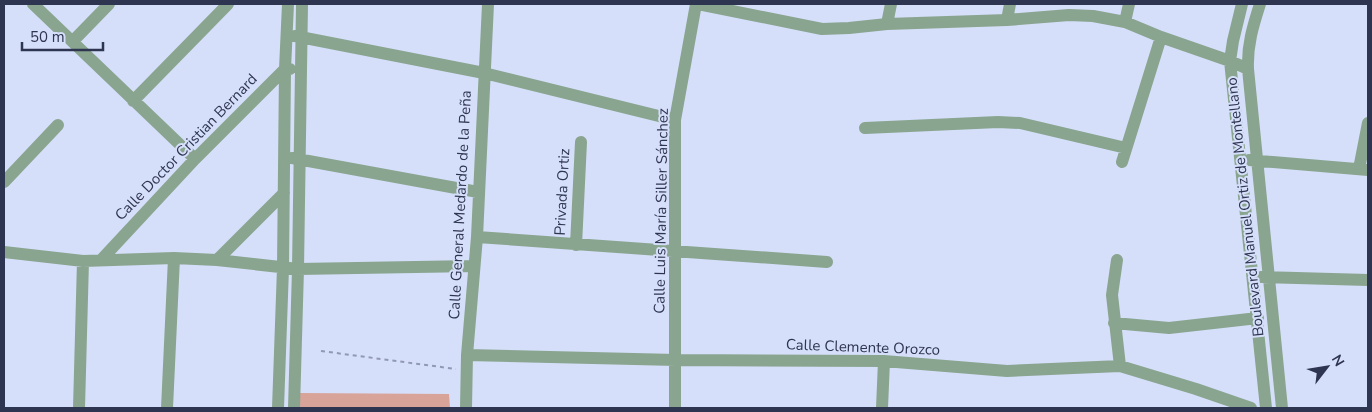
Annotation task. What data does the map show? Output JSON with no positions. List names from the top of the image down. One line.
{"streets":{"street":["Calle Doctor Cristian Bernard","Privada Ortiz","Calle General Medardo de la Peña","Boulevard Manuel Ortiz de Montellano","Calle Luis María Siller Sánchez","Calle Clemente Orozco"]},"crossings":[["Calle General Medardo de la Peña","Calle Clemente Orozco"],["Calle Luis María Siller Sánchez","Calle Clemente Orozco"]],"scale_bar":"50 m","north":"top right"}
